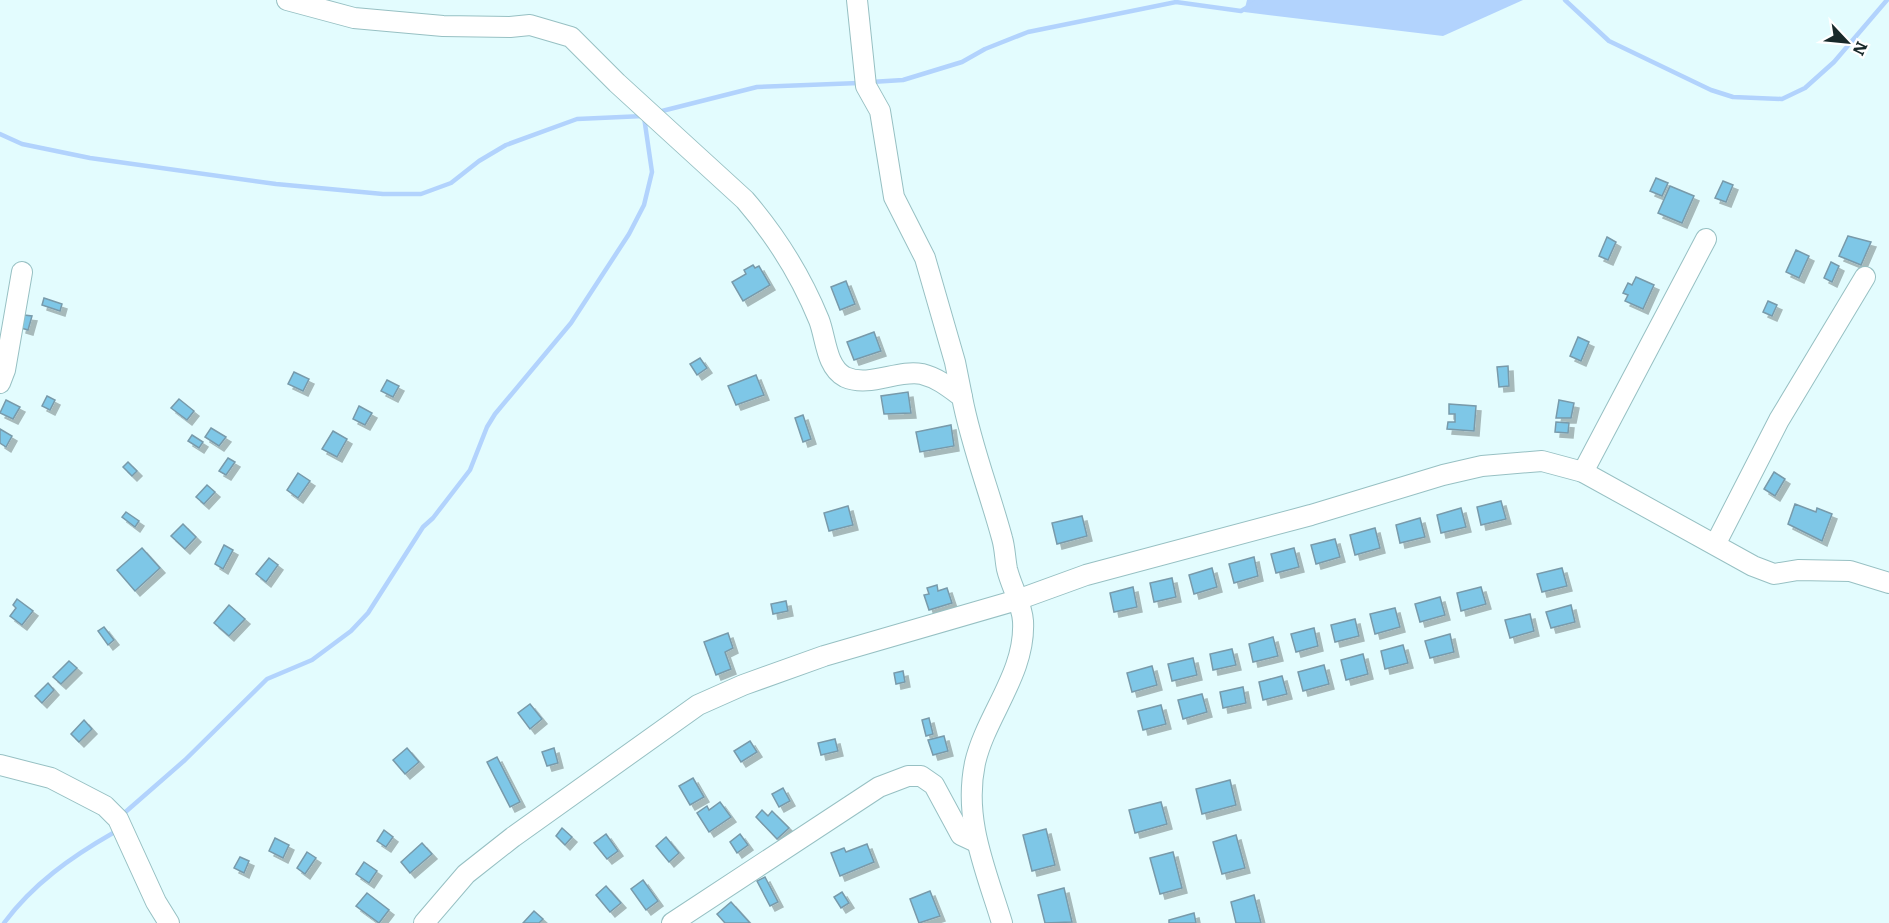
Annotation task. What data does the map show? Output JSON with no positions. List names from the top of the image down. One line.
{"north":"bottom right"}
